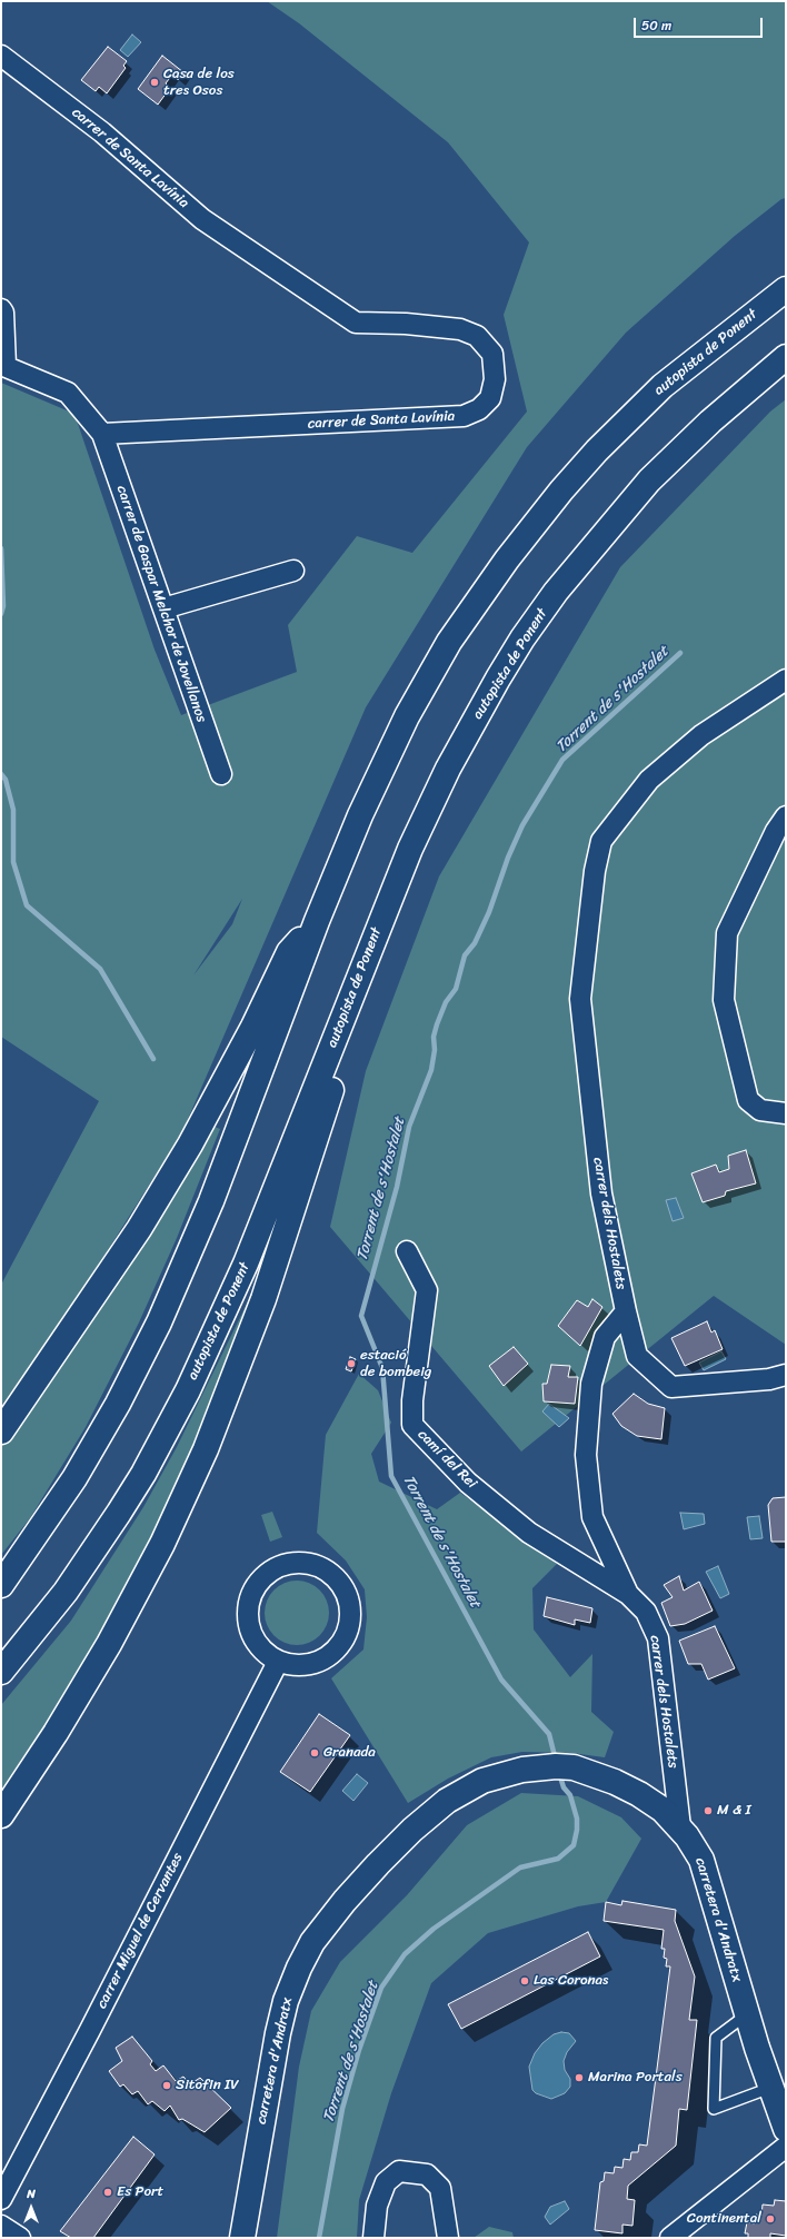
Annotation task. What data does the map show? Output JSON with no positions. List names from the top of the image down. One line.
{"streets":{"main road":["autopista de Ponent","carretera d'Andratx"],"street":["carrer de Santa Lavínia","carrer de Gaspar Melchor de Jovellanos","carrer dels Hostalets","camí del Rei","carrer Miguel de Cervantes"]},"crossings":[["carrer de Santa Lavínia","carrer de Gaspar Melchor de Jovellanos"],["carrer dels Hostalets","camí del Rei"],["carrer dels Hostalets","carretera d'Andratx"]],"water":["Torrent de s'Hostalet"],"places":["Casa de los tres Osos","estació de bombeig","Granada","M & I","Las Coronas","Marina Portals","Sitofin IV","Es Port","Continental"],"scale_bar":"50 m","north":"top"}
